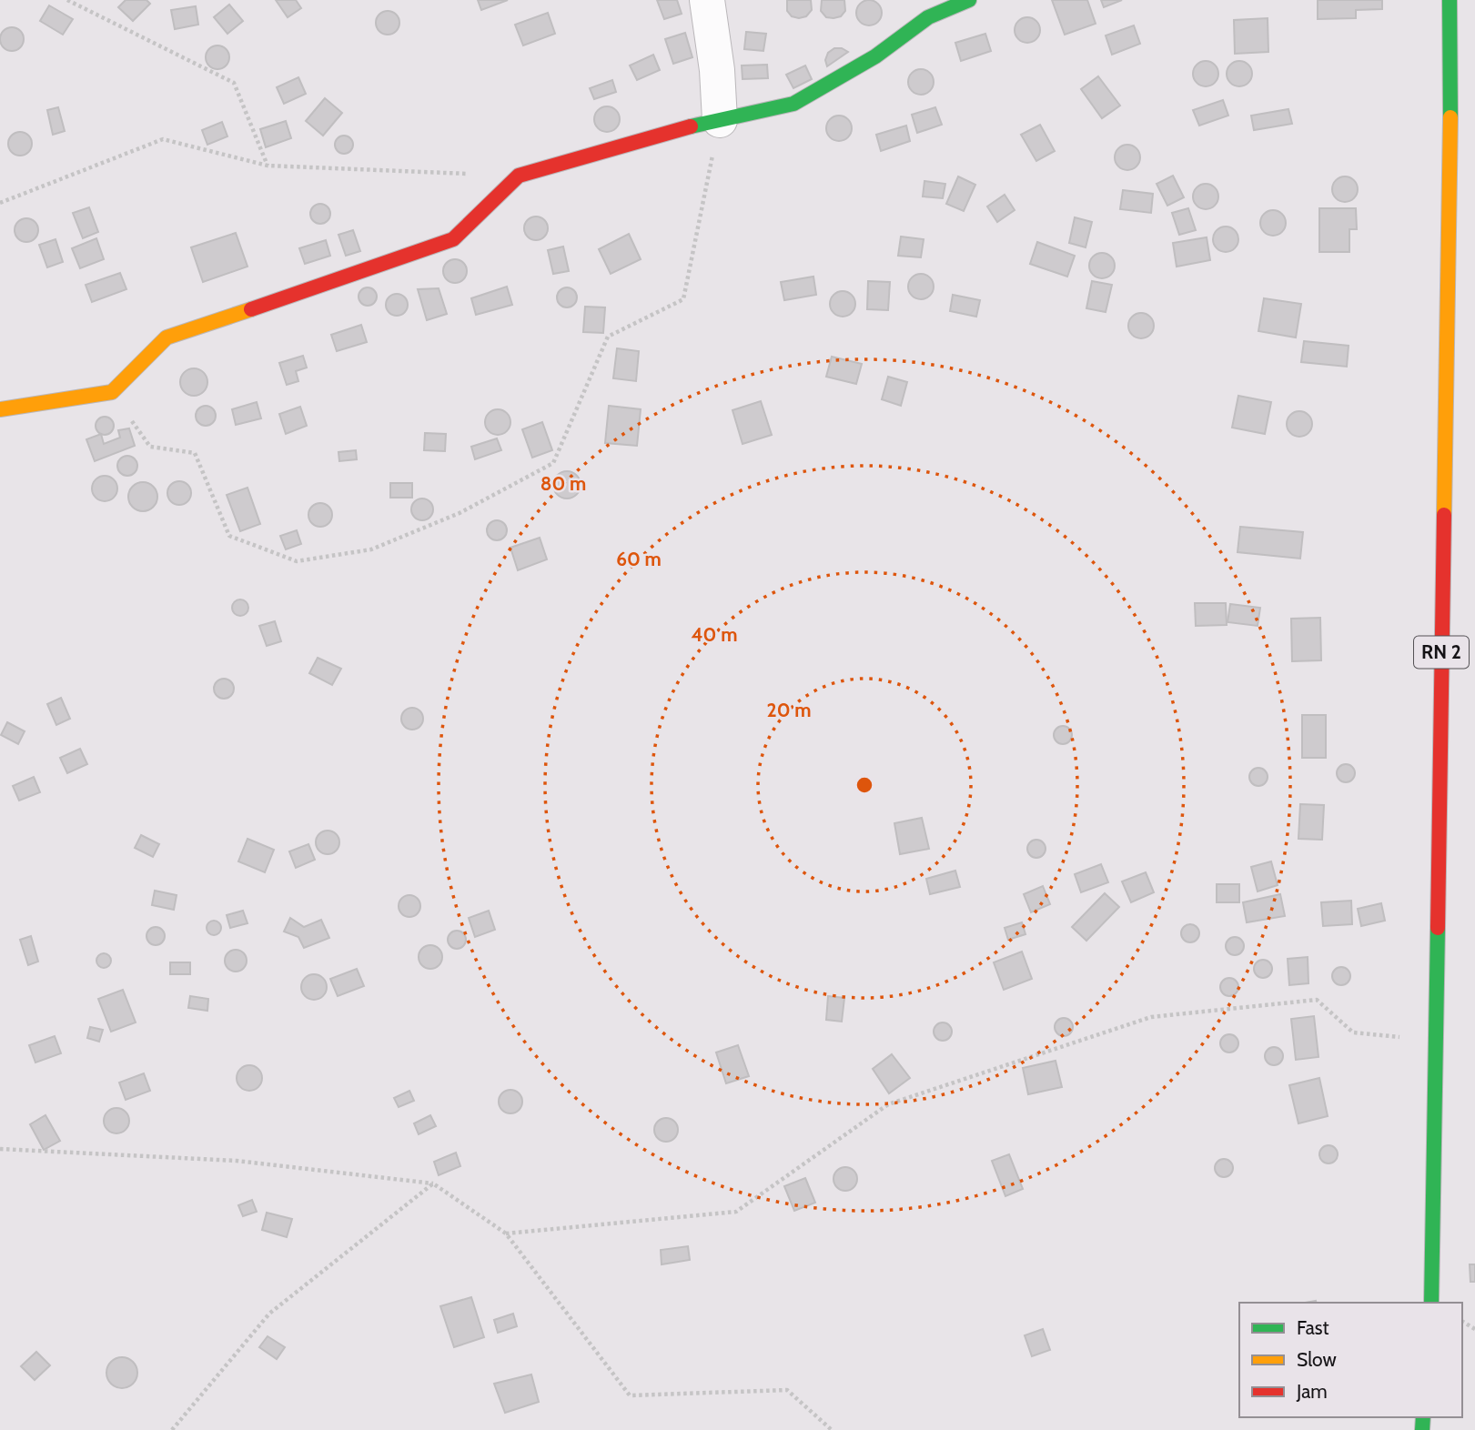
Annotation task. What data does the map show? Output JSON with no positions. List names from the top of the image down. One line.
{"streets":{"main road":["RN 2"]},"legend":["Fast","Slow","Jam"],"rings":["80 m","60 m","40 m","20 m"]}
